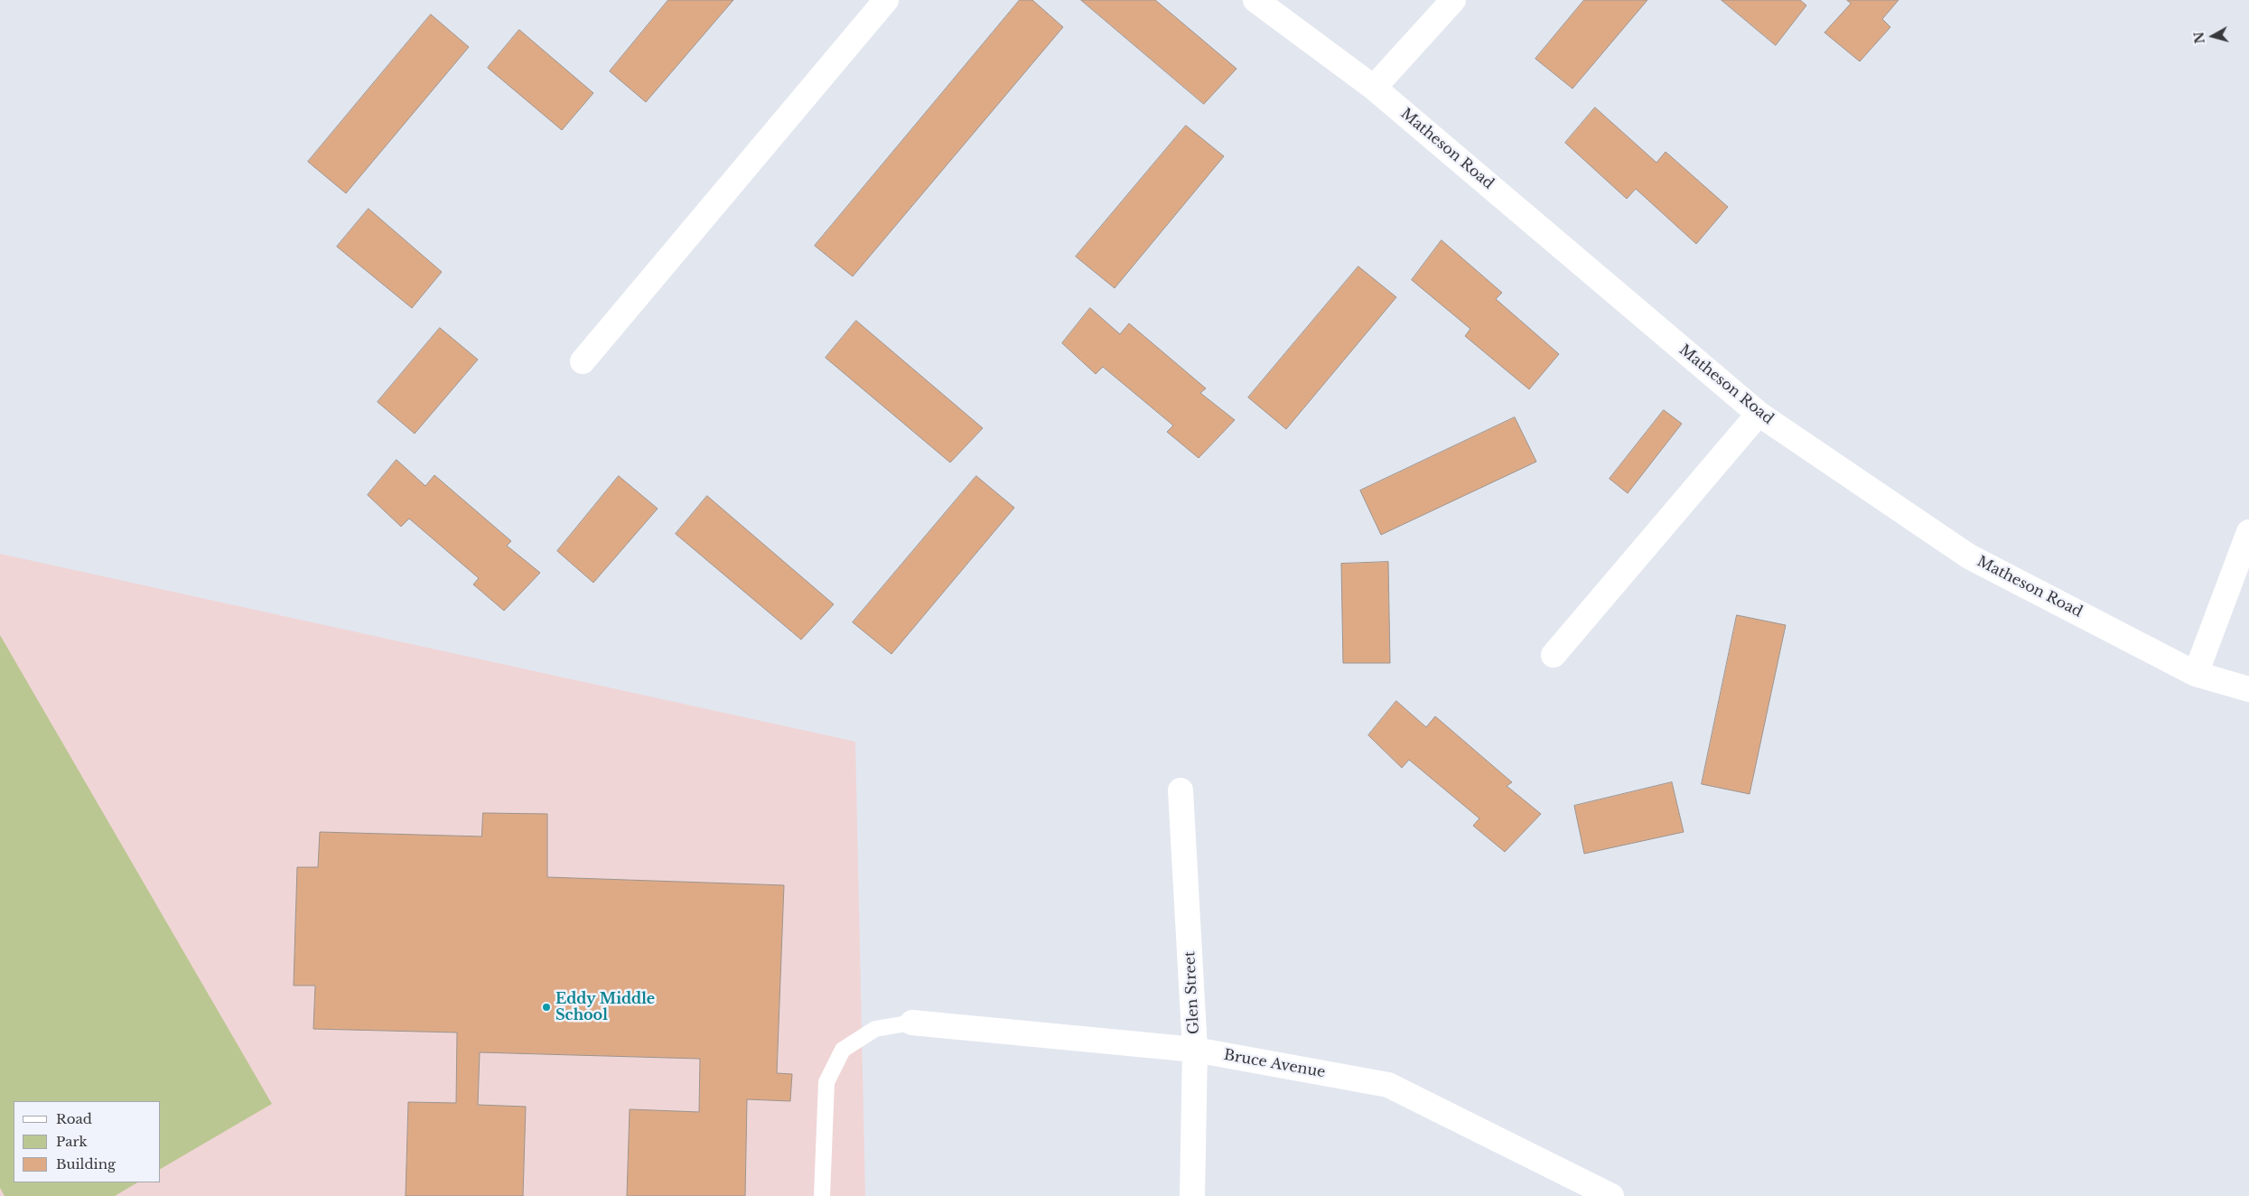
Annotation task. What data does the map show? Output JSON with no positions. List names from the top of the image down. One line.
{"streets":{"street":["Matheson Road","Glen Street","Bruce Avenue"]},"crossings":[["Glen Street","Bruce Avenue"]],"places":["Eddy Middle School"],"legend":["Road","Park","Building"],"north":"left"}
